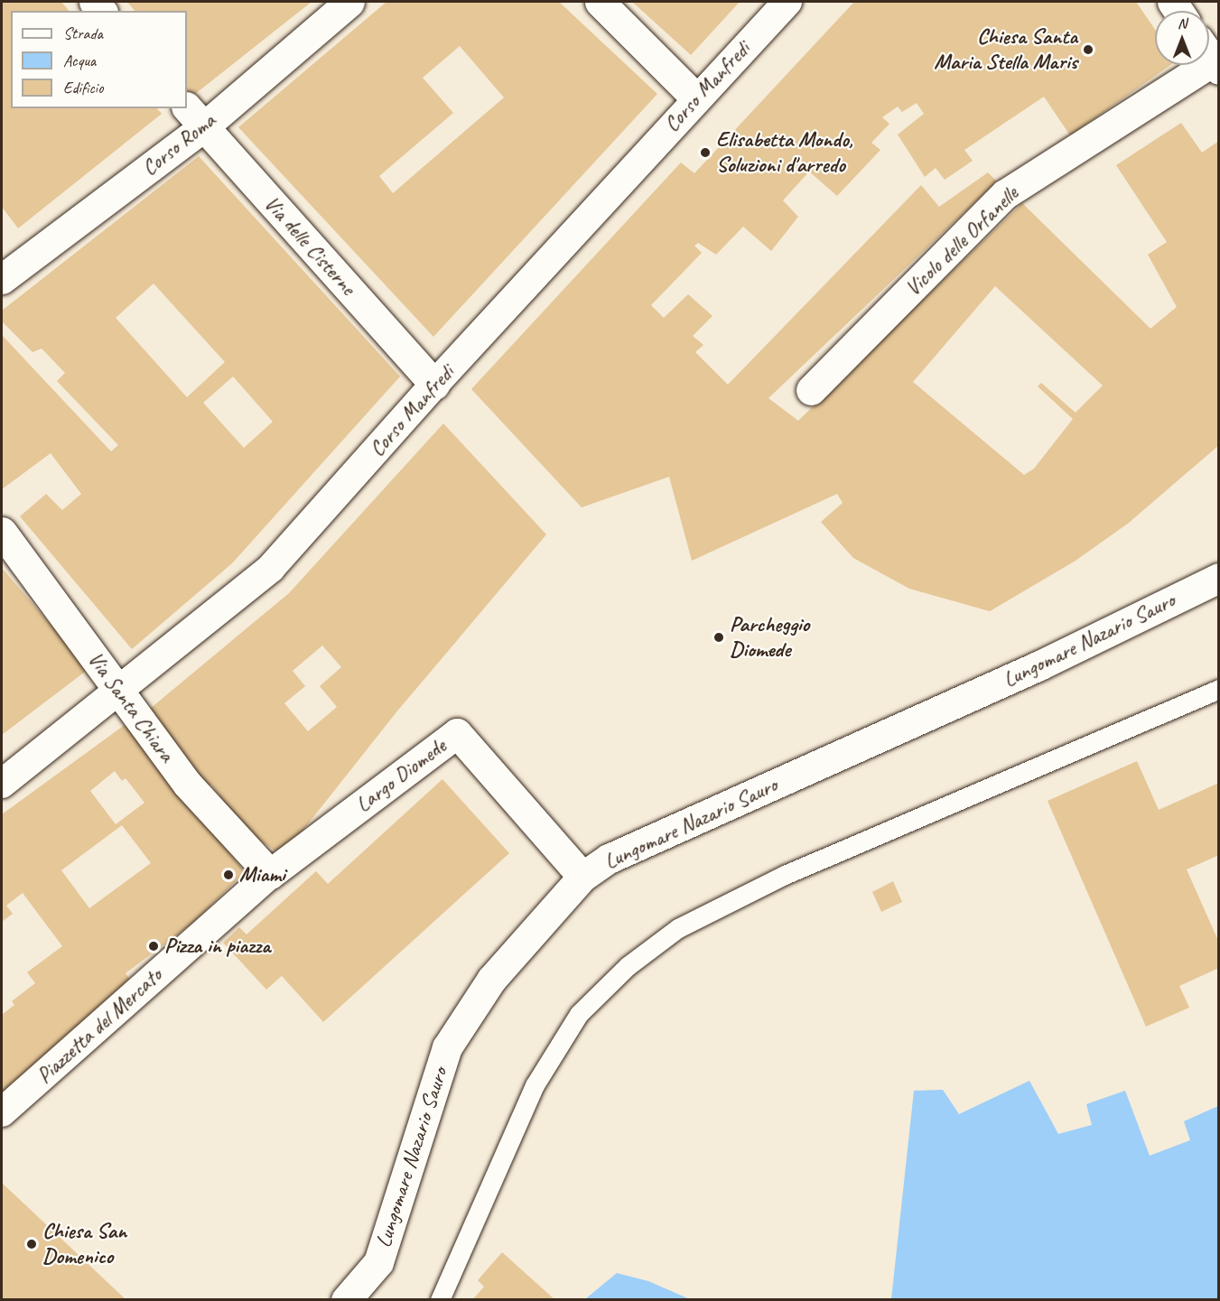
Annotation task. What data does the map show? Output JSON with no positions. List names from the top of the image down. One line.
{"streets":{"street":["Corso Manfredi","Corso Roma","Vicolo delle Orfanelle","Via delle Cisterne","Lungomare Nazario Sauro","Via Santa Chiara","Largo Diomede","Piazzetta del Mercato"]},"crossings":[["Corso Manfredi","Via delle Cisterne"],["Corso Manfredi","Via Santa Chiara"],["Corso Roma","Via delle Cisterne"],["Lungomare Nazario Sauro","Largo Diomede"],["Via Santa Chiara","Largo Diomede"],["Via Santa Chiara","Piazzetta del Mercato"],["Largo Diomede","Piazzetta del Mercato"]],"places":["Chiesa Santa Maria Stella Maris","Elisabetta Mondo, Soluzioni d'arredo","Parcheggio Diomede","Miami","Pizza in piazza","Chiesa San Domenico"],"legend":["Strada","Acqua","Edificio"],"north":"top"}
